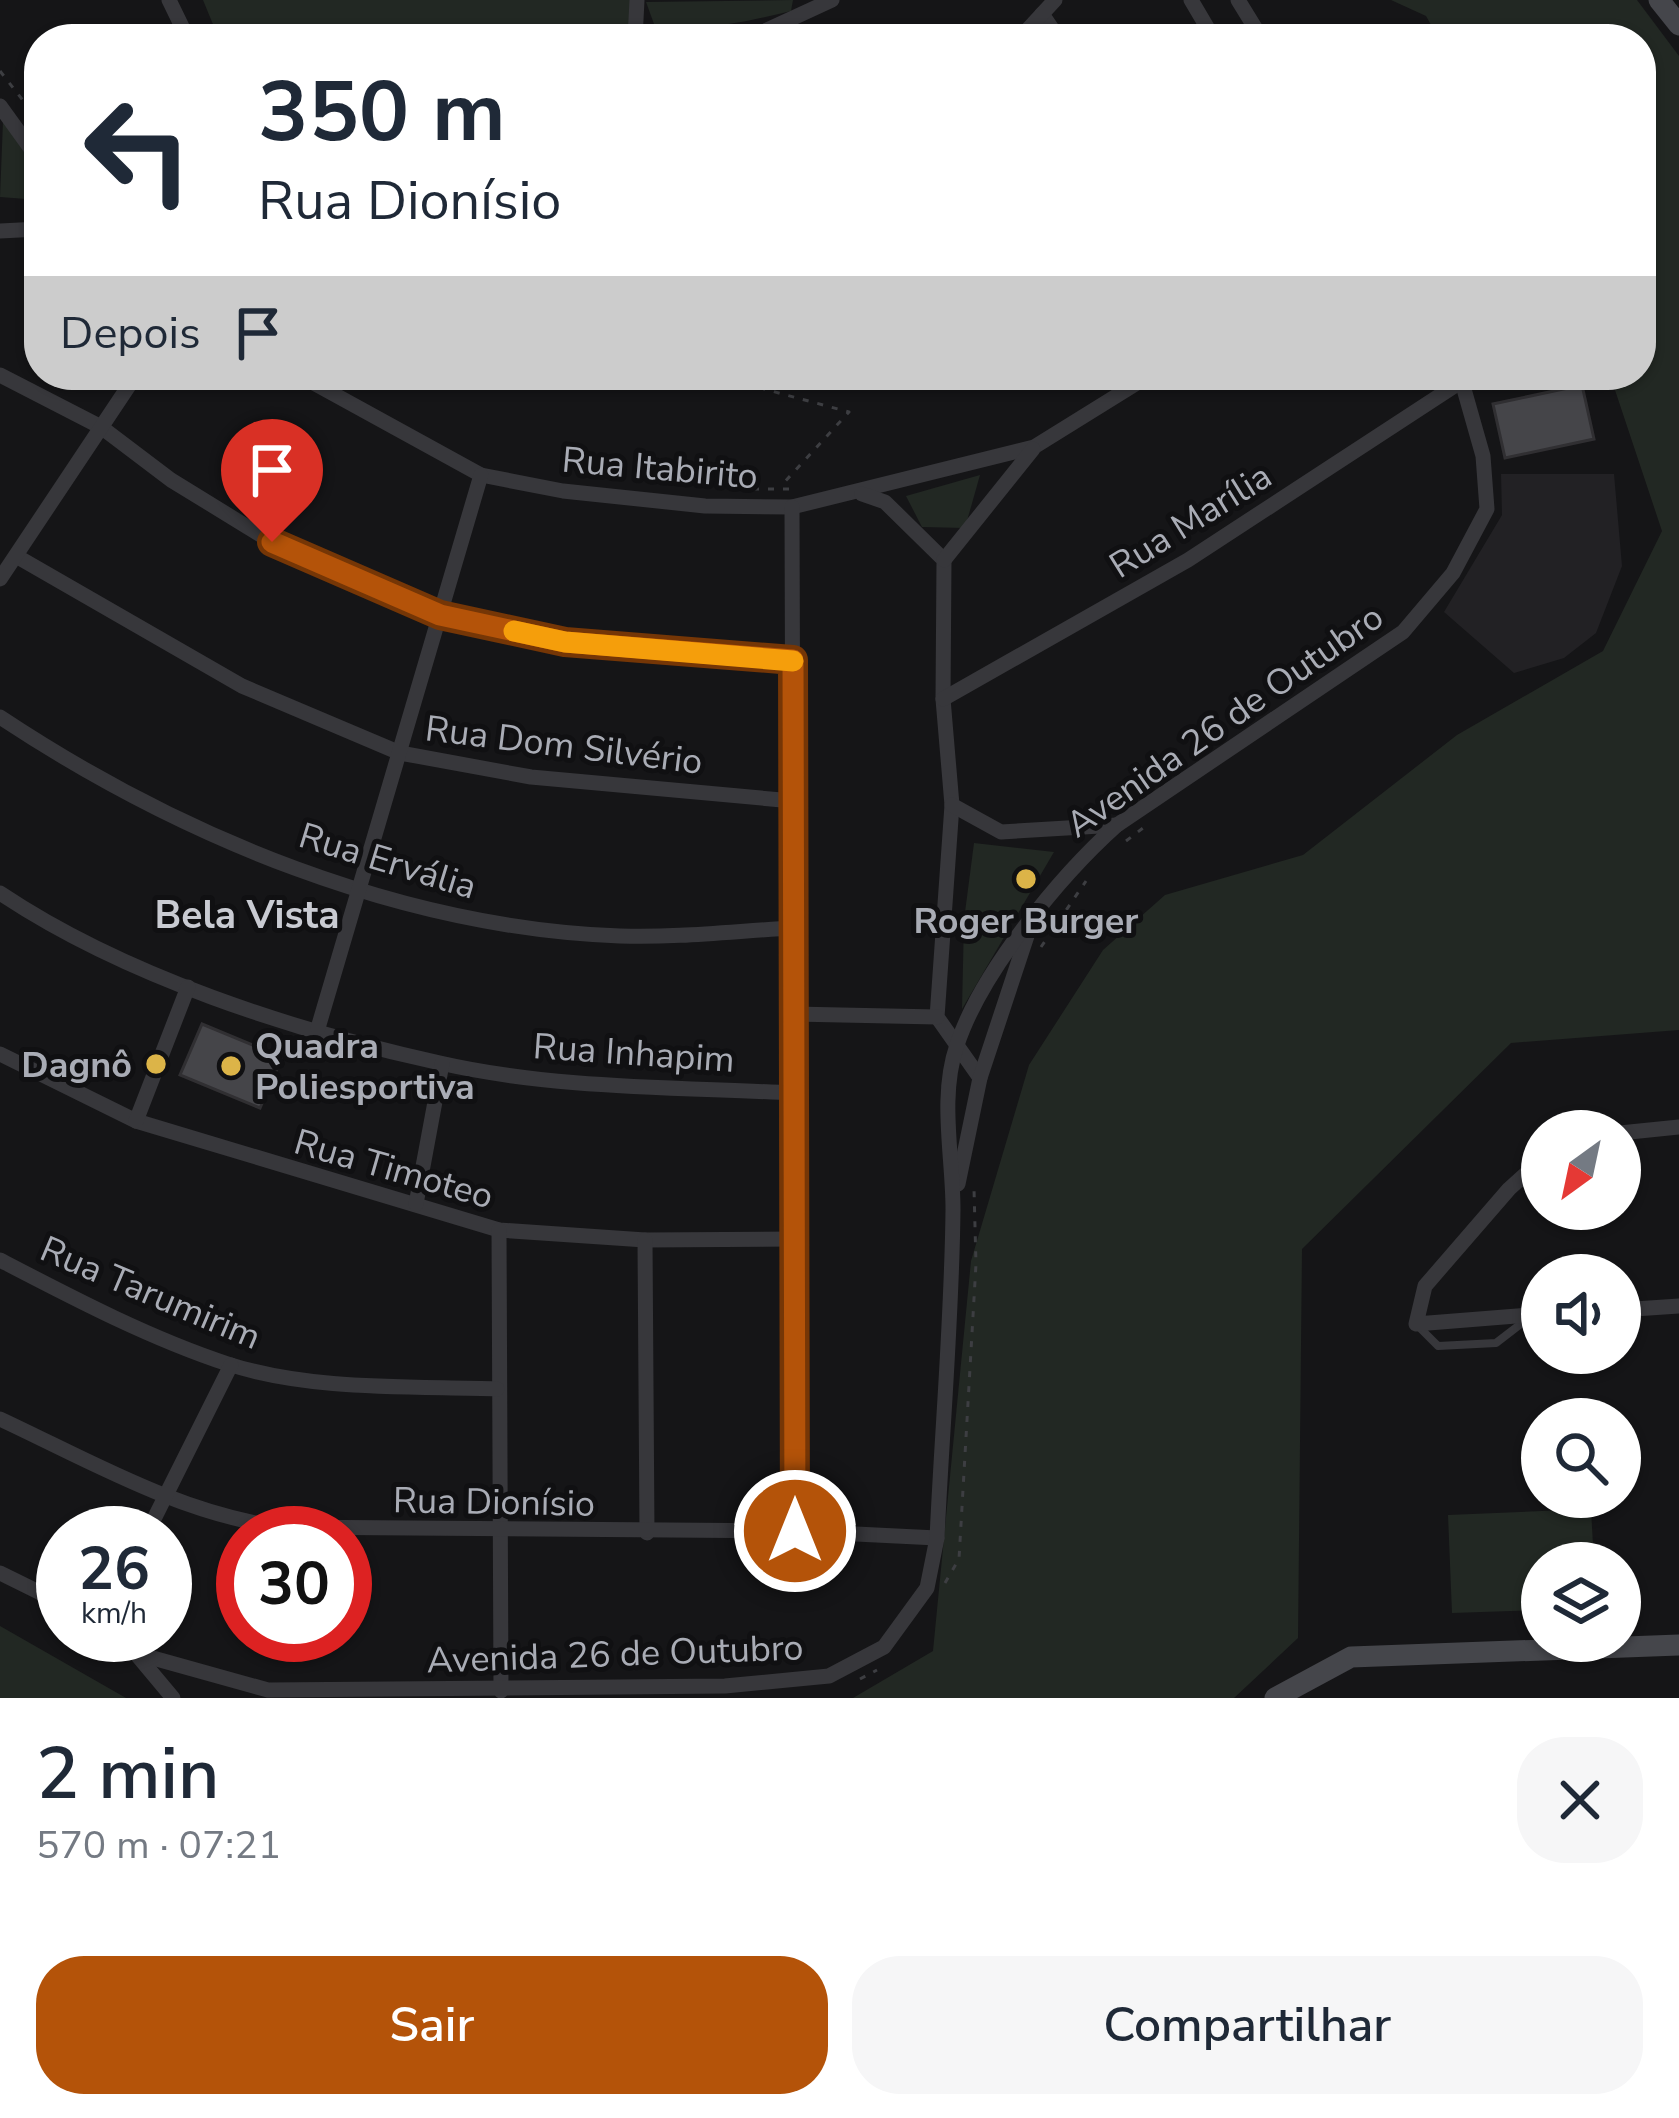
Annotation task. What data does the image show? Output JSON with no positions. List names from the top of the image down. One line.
{"streets":{"street":["Rua Itabirito","Rua Marília","Avenida 26 de Outubro","Rua Dom Silvério","Rua Ervália","Rua Inhapim","Rua Timoteo","Rua Tarumirim","Rua Dionísio"]},"crossings":[["Avenida 26 de Outubro","Rua Dionísio"]],"districts":["Bela Vista"],"places":["Roger Burger","Dagnô","Quadra Poliesportiva"],"north":"bottom left","page":{"turn":["350 m","Rua Dionísio"],"then":"Depois","speed":"26 km/h","limit":"30","heading":["2 min","570 m · 07:21"],"buttons":["Sair","Compartilhar"]}}
